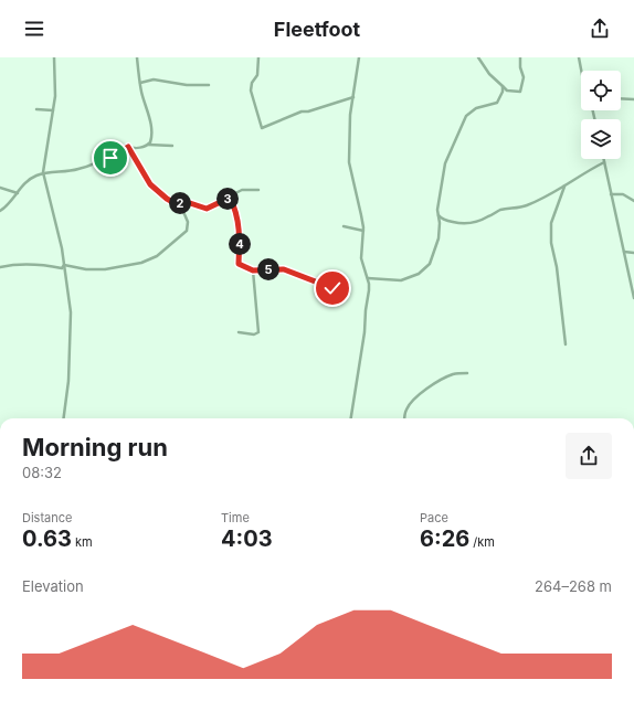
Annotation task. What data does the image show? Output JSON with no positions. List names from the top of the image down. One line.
{"page":{"header":"Fleetfoot","pins":["3","2","4","5"],"heading":["Morning run","08:32"],"stats":[["Distance","0.63 km"],["Time","4:03"],["Pace","6:26 /km"]],"chart":["Elevation","264–268 m"]}}
